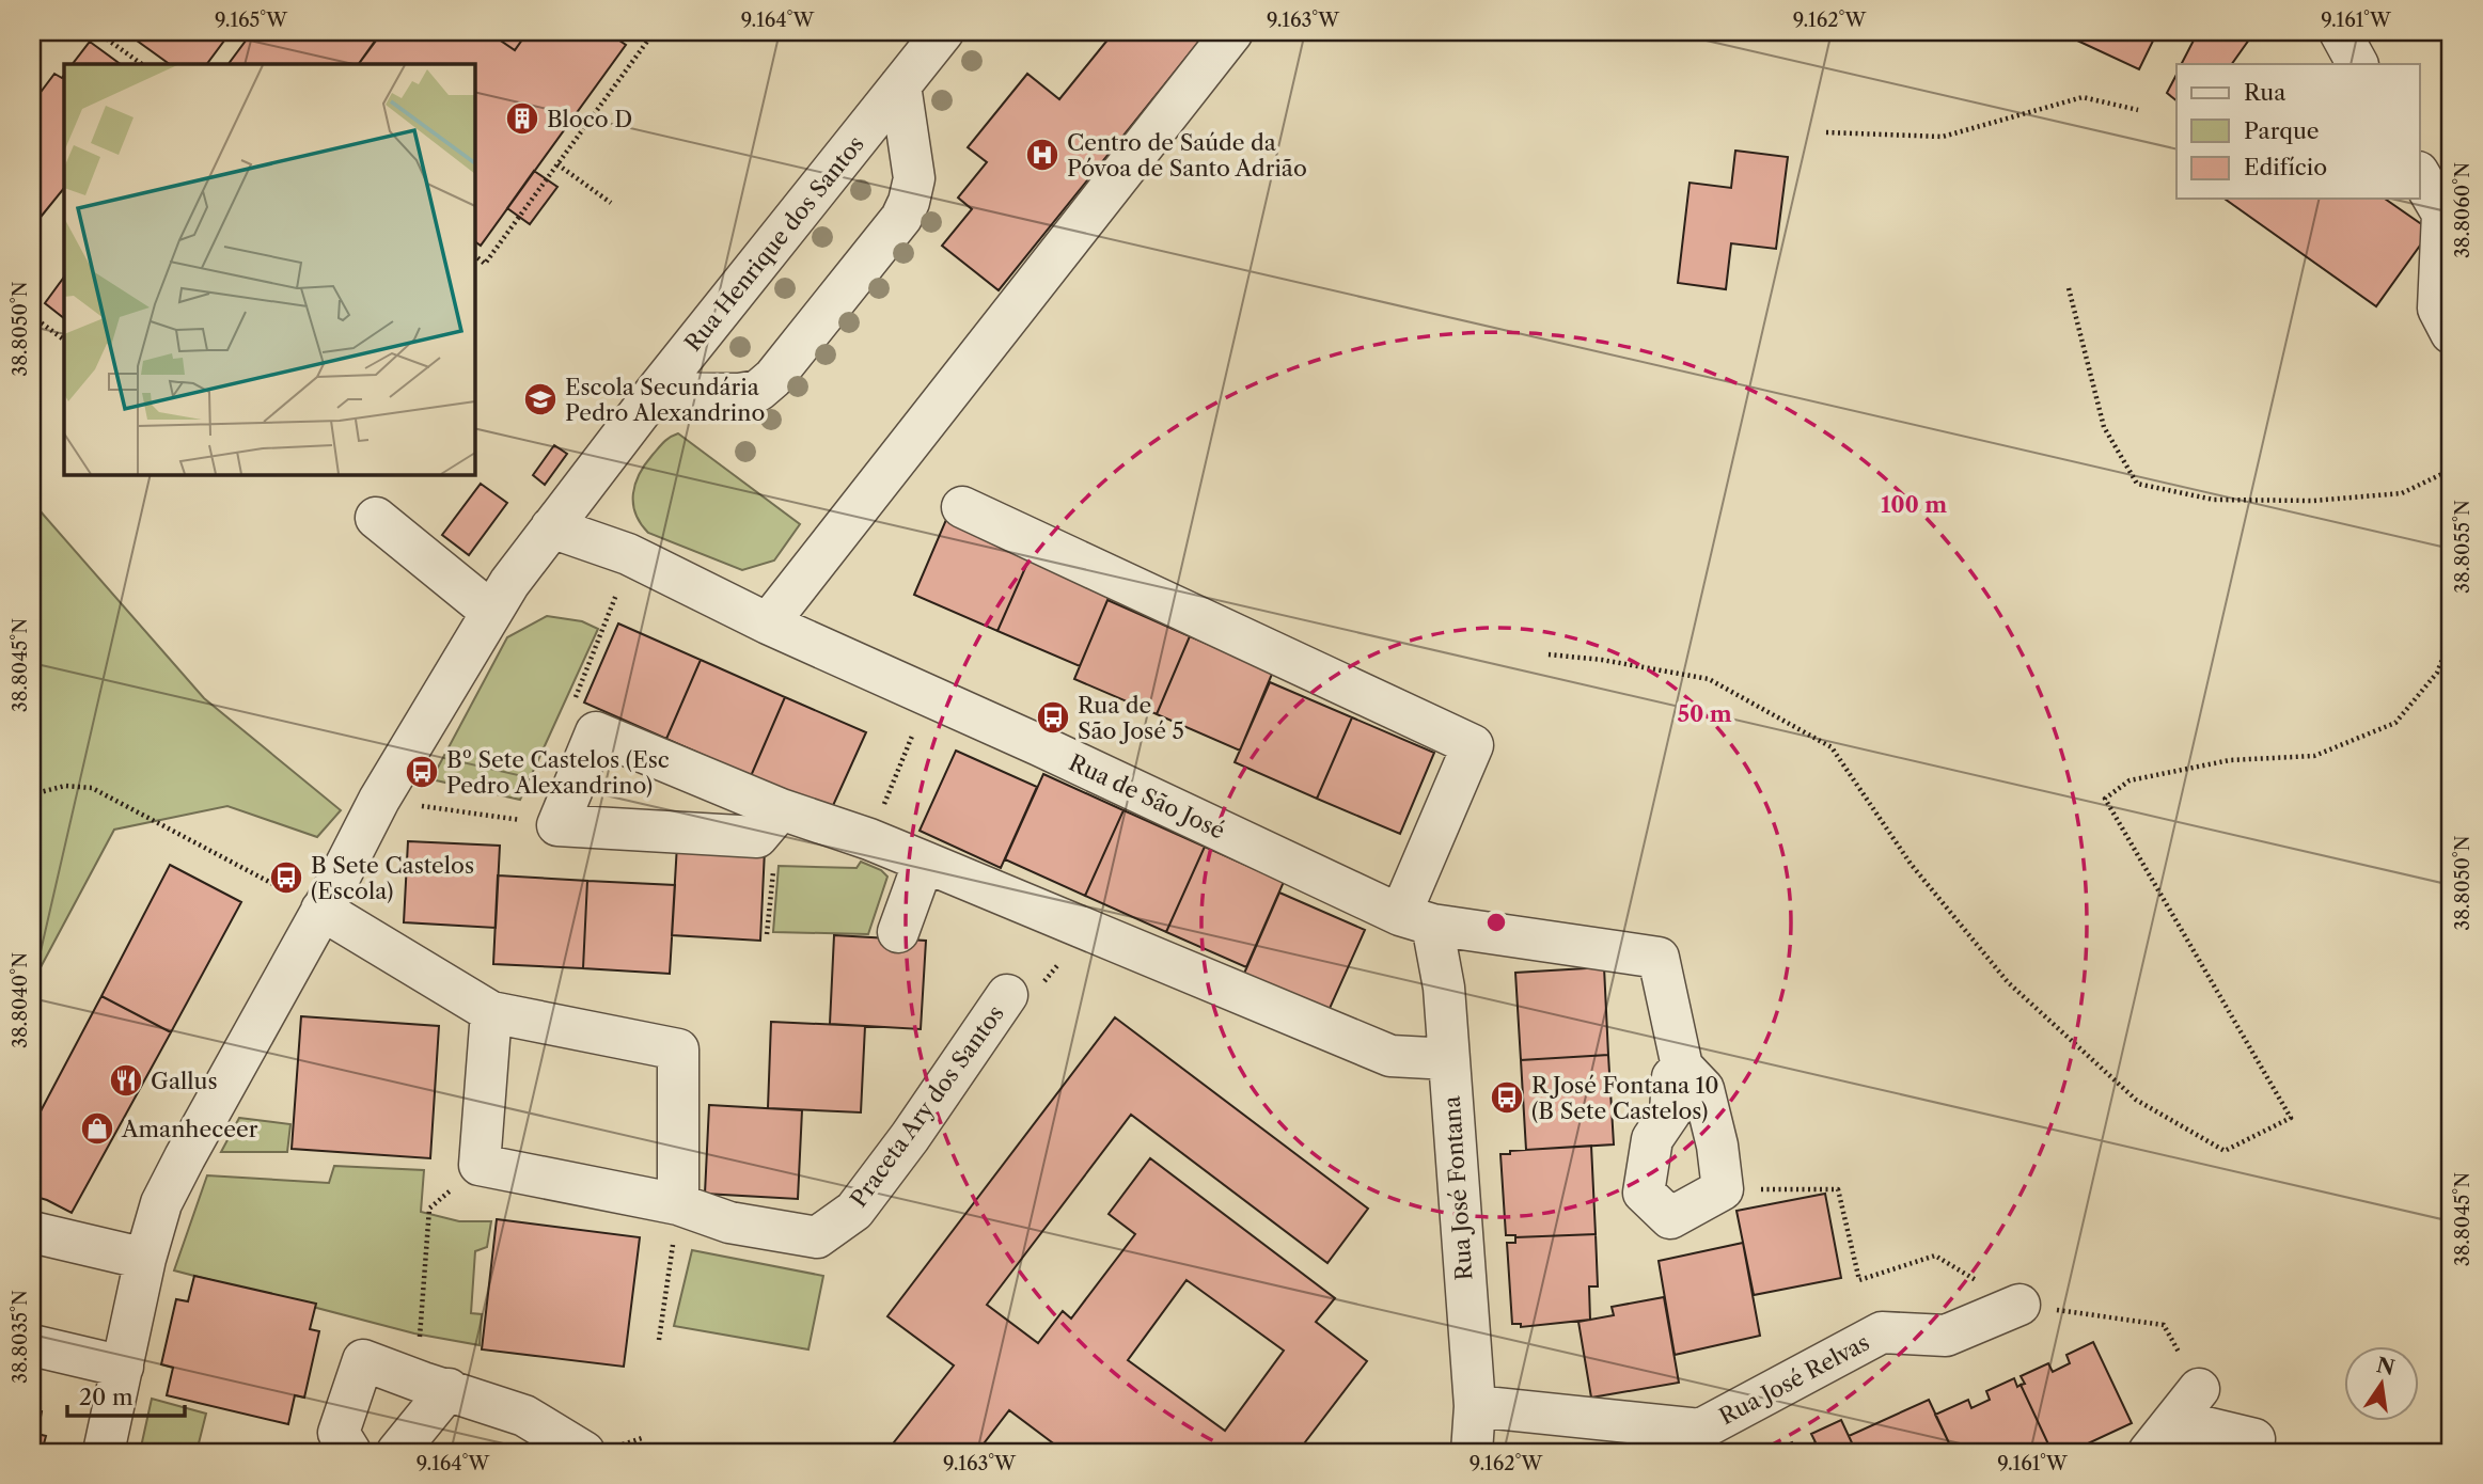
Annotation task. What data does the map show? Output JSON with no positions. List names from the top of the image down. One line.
{"streets":{"street":["Rua Henrique dos Santos","Rua de São José","Praceta Ary dos Santos","Rua José Fontana","Rua José Relvas"]},"crossings":[["Rua Henrique dos Santos","Rua de São José"],["Rua de São José","Rua José Fontana"],["Rua José Fontana","Rua José Relvas"]],"places":{"building":["Bloco D"],"hospital":["Centro de Saúde da Póvoa de Santo Adrião"],"school or university":["Escola Secundária Pedro Alexandrino"],"bus stop":["Rua de São José 5","Bº Sete Castelos (Esc Pedro Alexandrino)","B Sete Castelos (Escola)","R José Fontana 10 (B Sete Castelos)"],"restaurant":["Gallus"],"shop":["Amanheceer"]},"legend":["Rua","Parque","Edifício"],"scale_bar":"20 m","north":"top","coordinates":["9.165°W","9.164°W","9.163°W","9.162°W","9.161°W","38.8060°N","38.8050°N","38.8055°N","38.8045°N","38.8040°N","38.8035°N"],"rings":["100 m","50 m"]}
